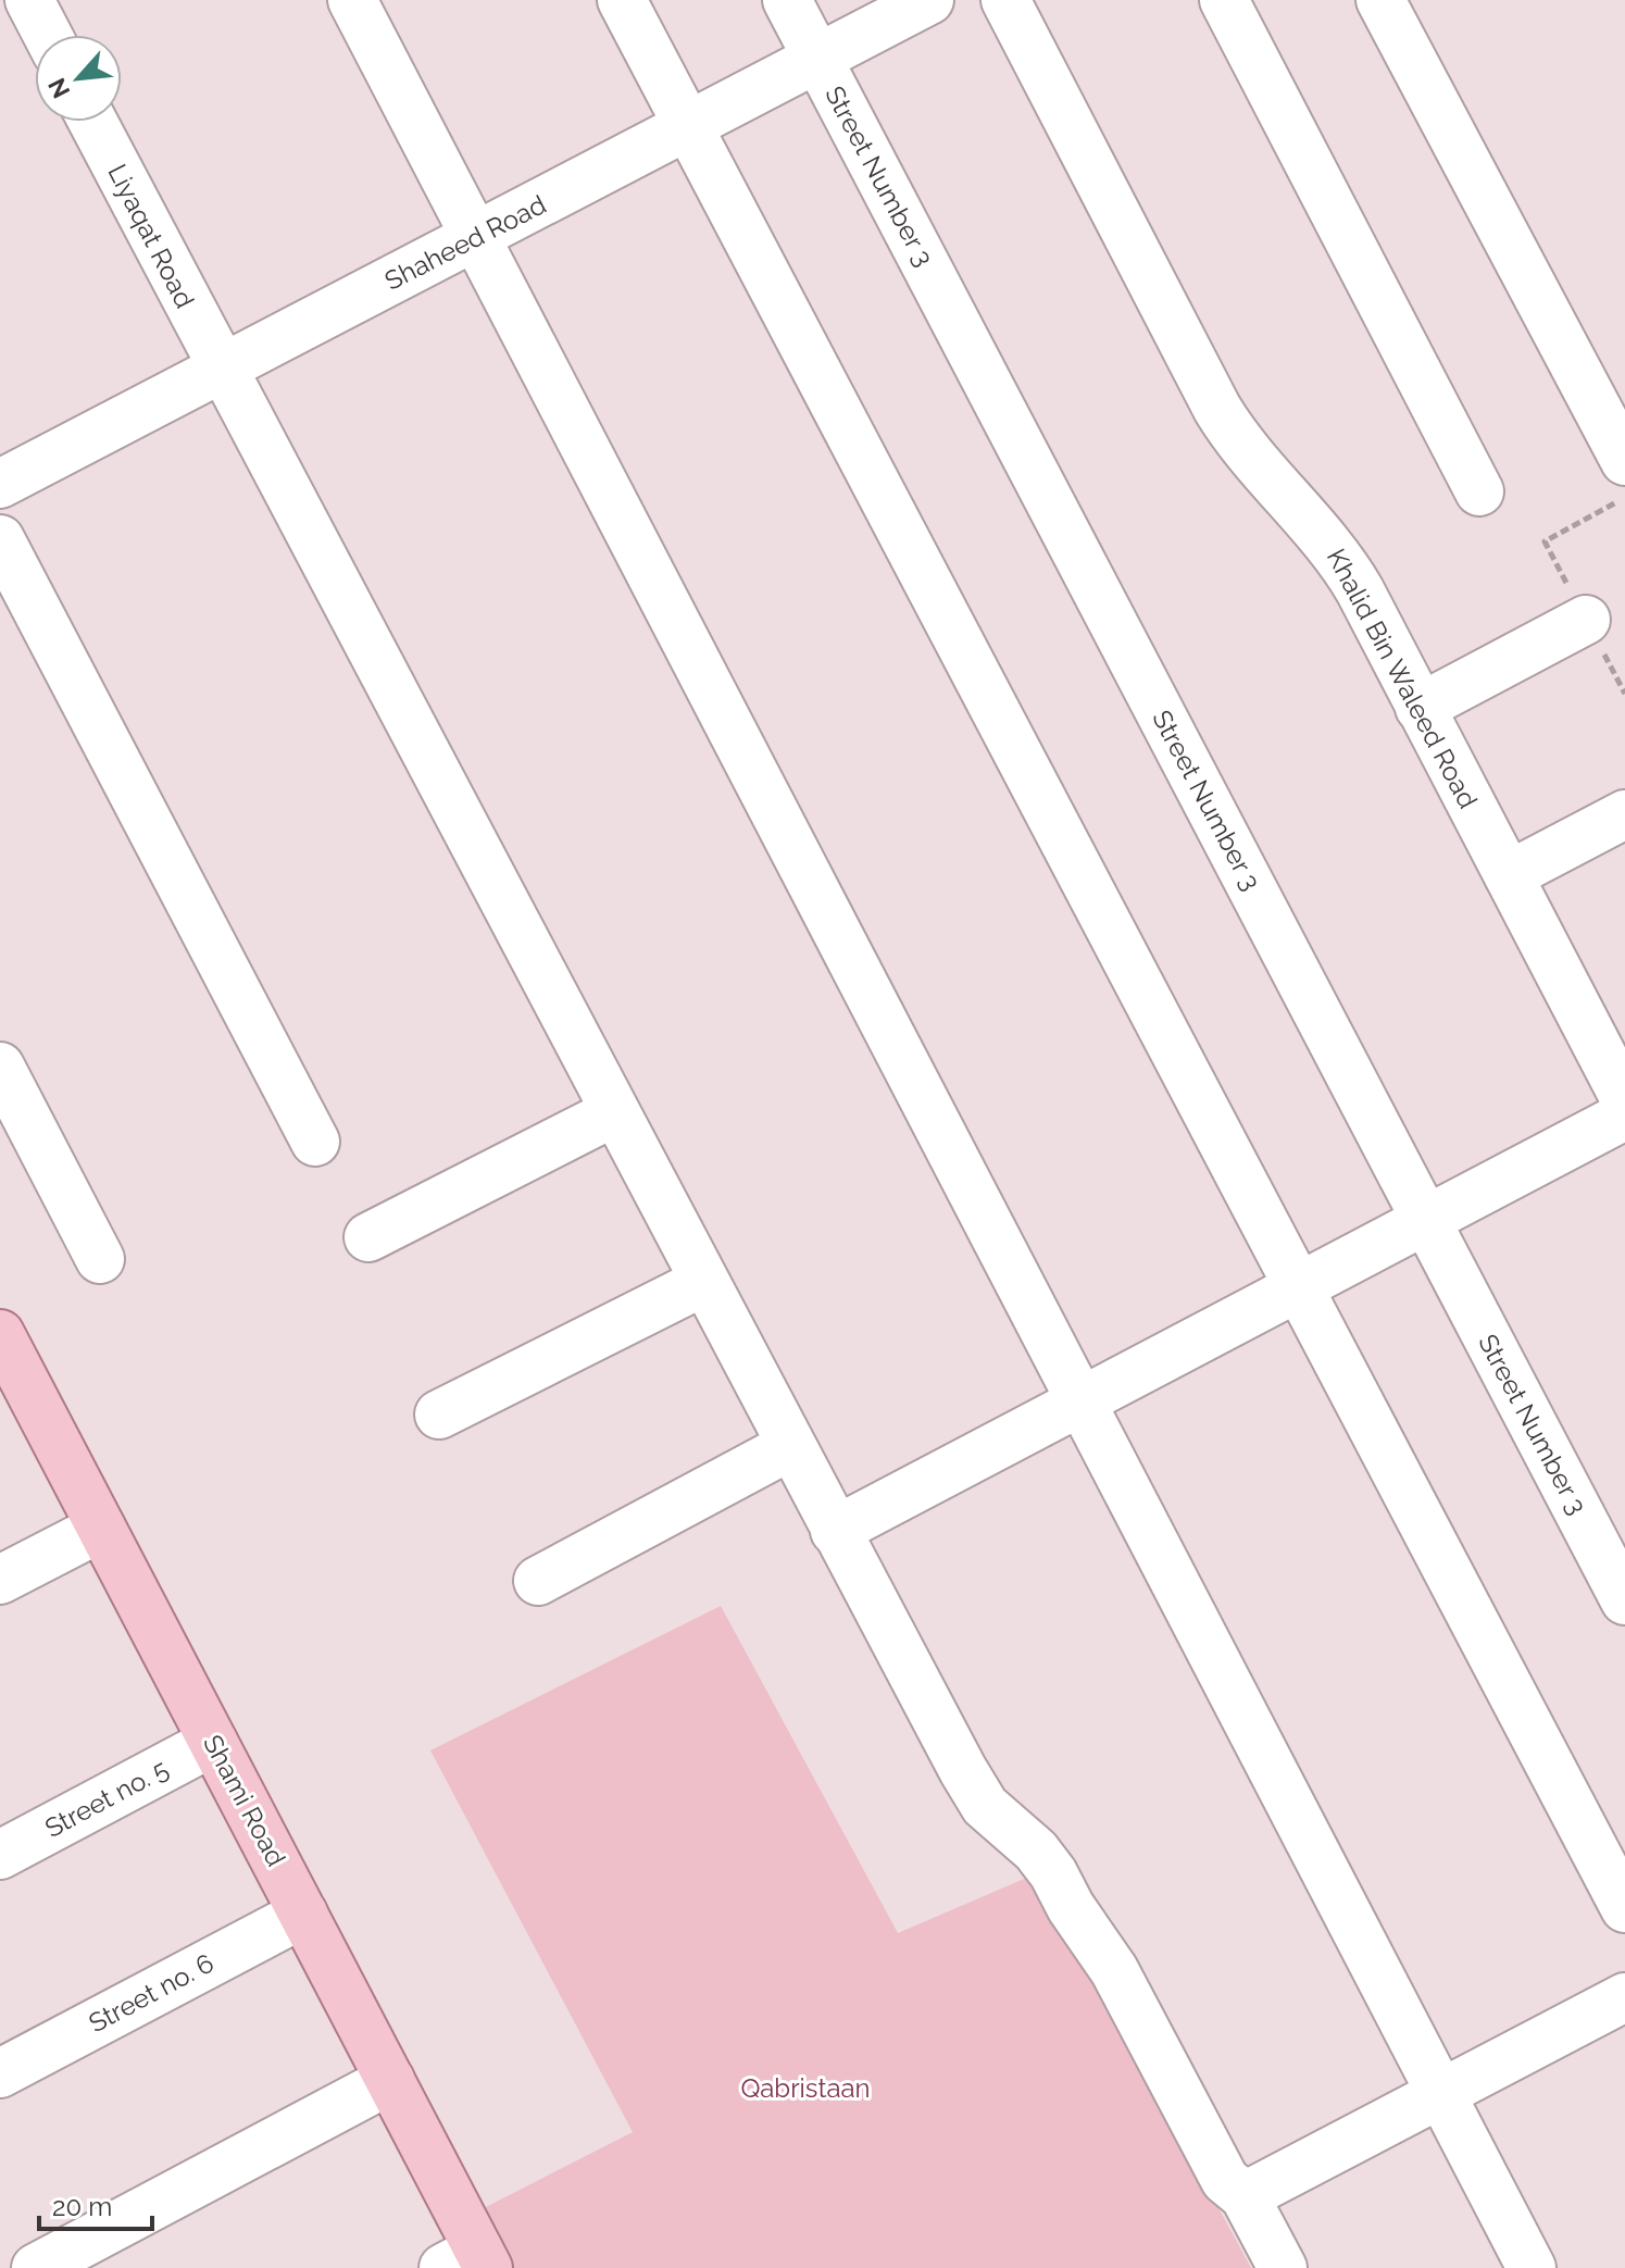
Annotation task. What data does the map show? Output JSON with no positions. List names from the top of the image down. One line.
{"streets":{"main road":["Shami Road"],"street":["Street Number 3","Liyaqat Road","Shaheed Road","Khalid Bin Waleed Road","Street no. 5","Street no. 6"]},"crossings":[["Street Number 3","Shaheed Road"],["Liyaqat Road","Shaheed Road"],["Street no. 5","Shami Road"],["Shami Road","Street no. 6"]],"parks":["Qabristaan"],"scale_bar":"20 m","north":"bottom left"}
